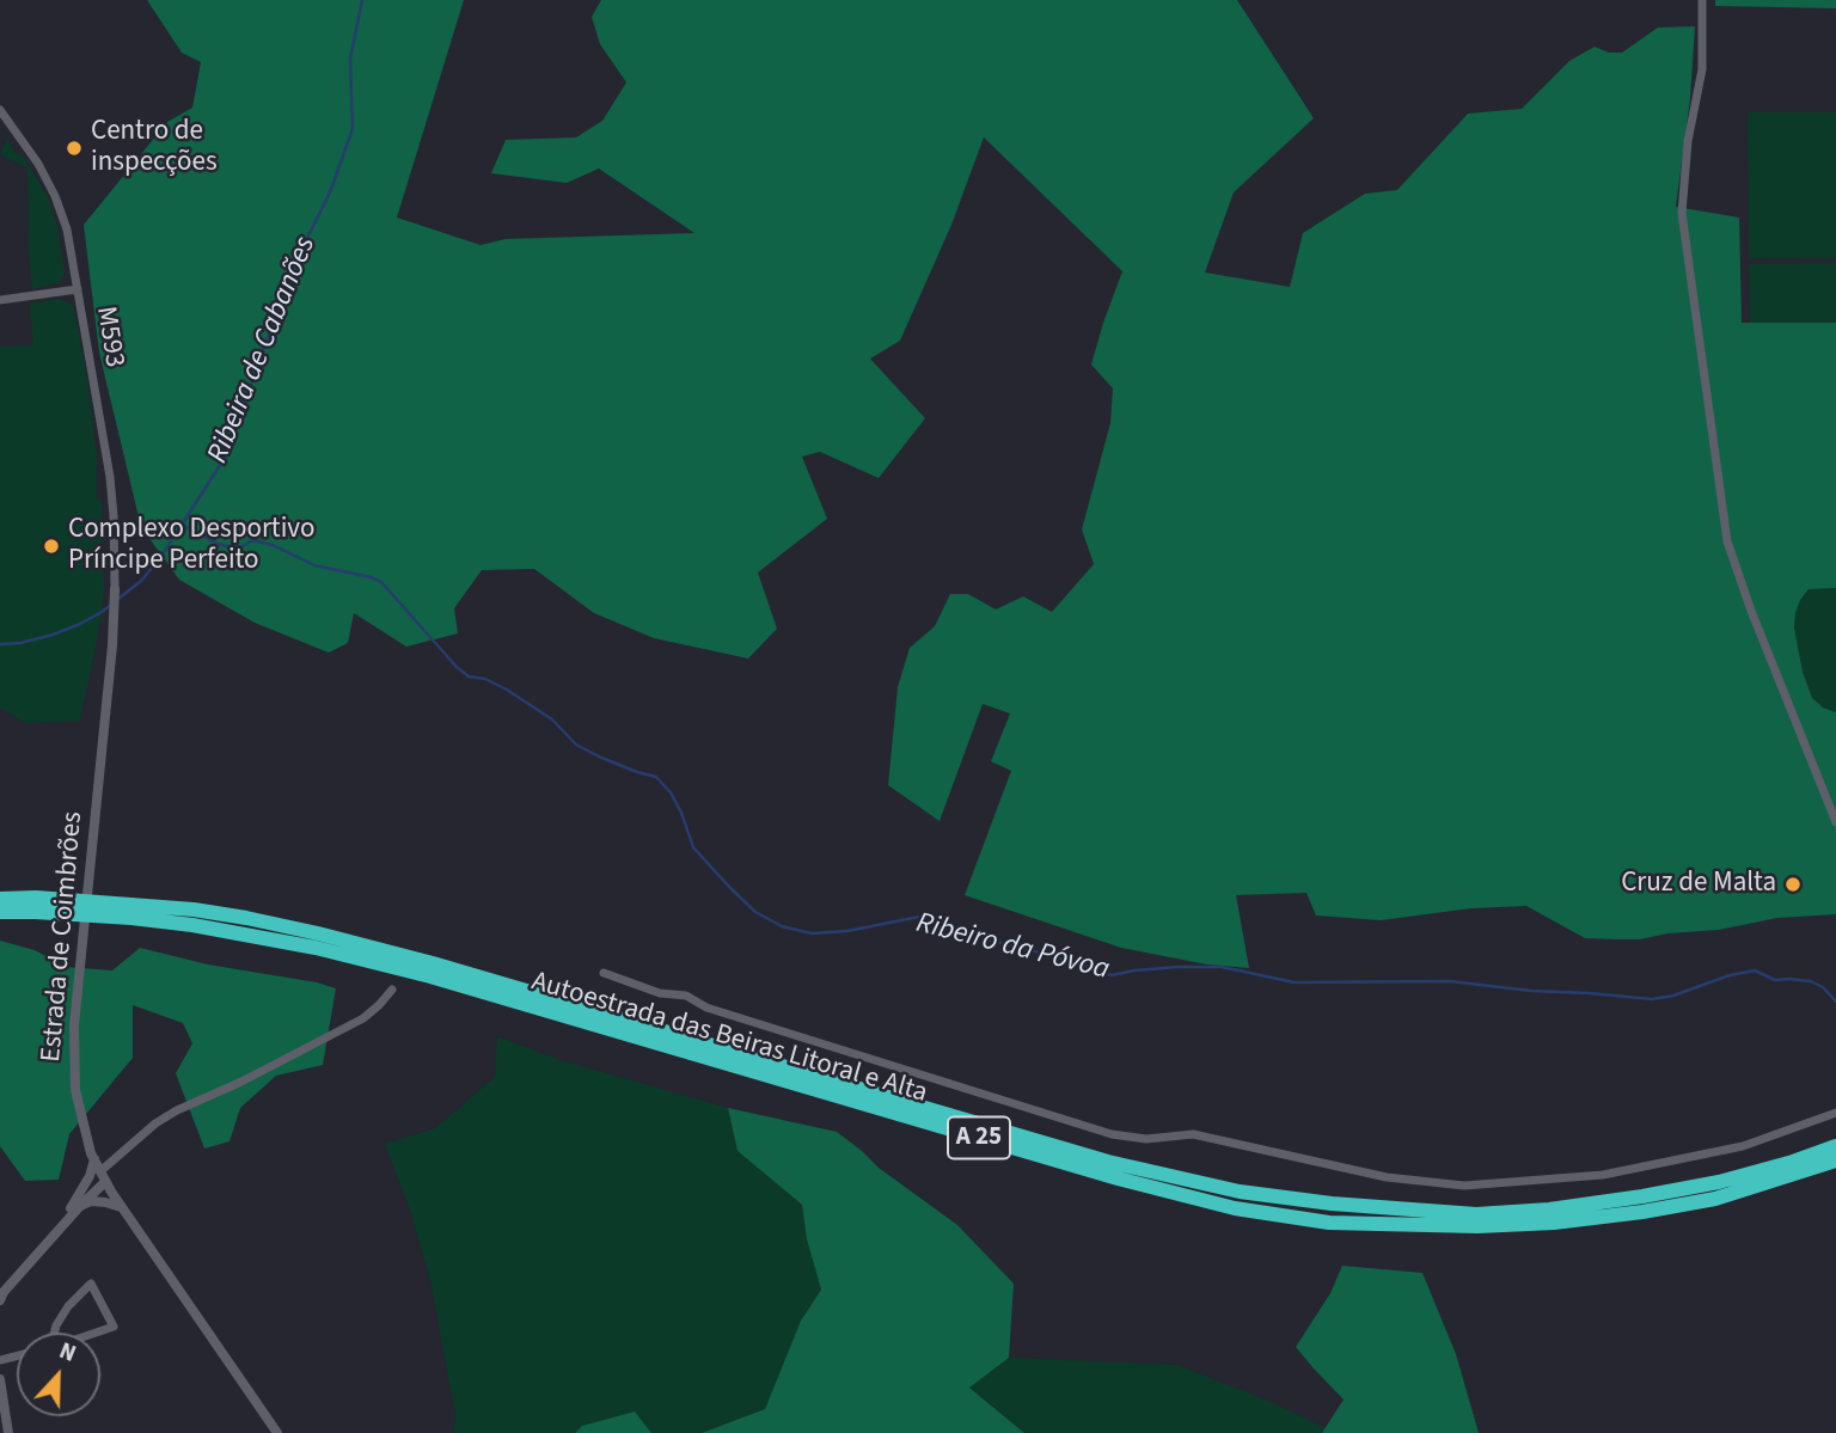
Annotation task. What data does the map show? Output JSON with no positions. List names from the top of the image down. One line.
{"streets":{"highway":["Autoestrada das Beiras Litoral e Alta","A 25"],"street":["M593","Estrada de Coimbrões"]},"crossings":[["M593","Estrada de Coimbrões"]],"water":["Ribeira de Cabanões","Ribeiro da Póvoa"],"places":["Centro de inspecções","Complexo Desportivo Príncipe Perfeito","Cruz de Malta"],"north":"top"}
